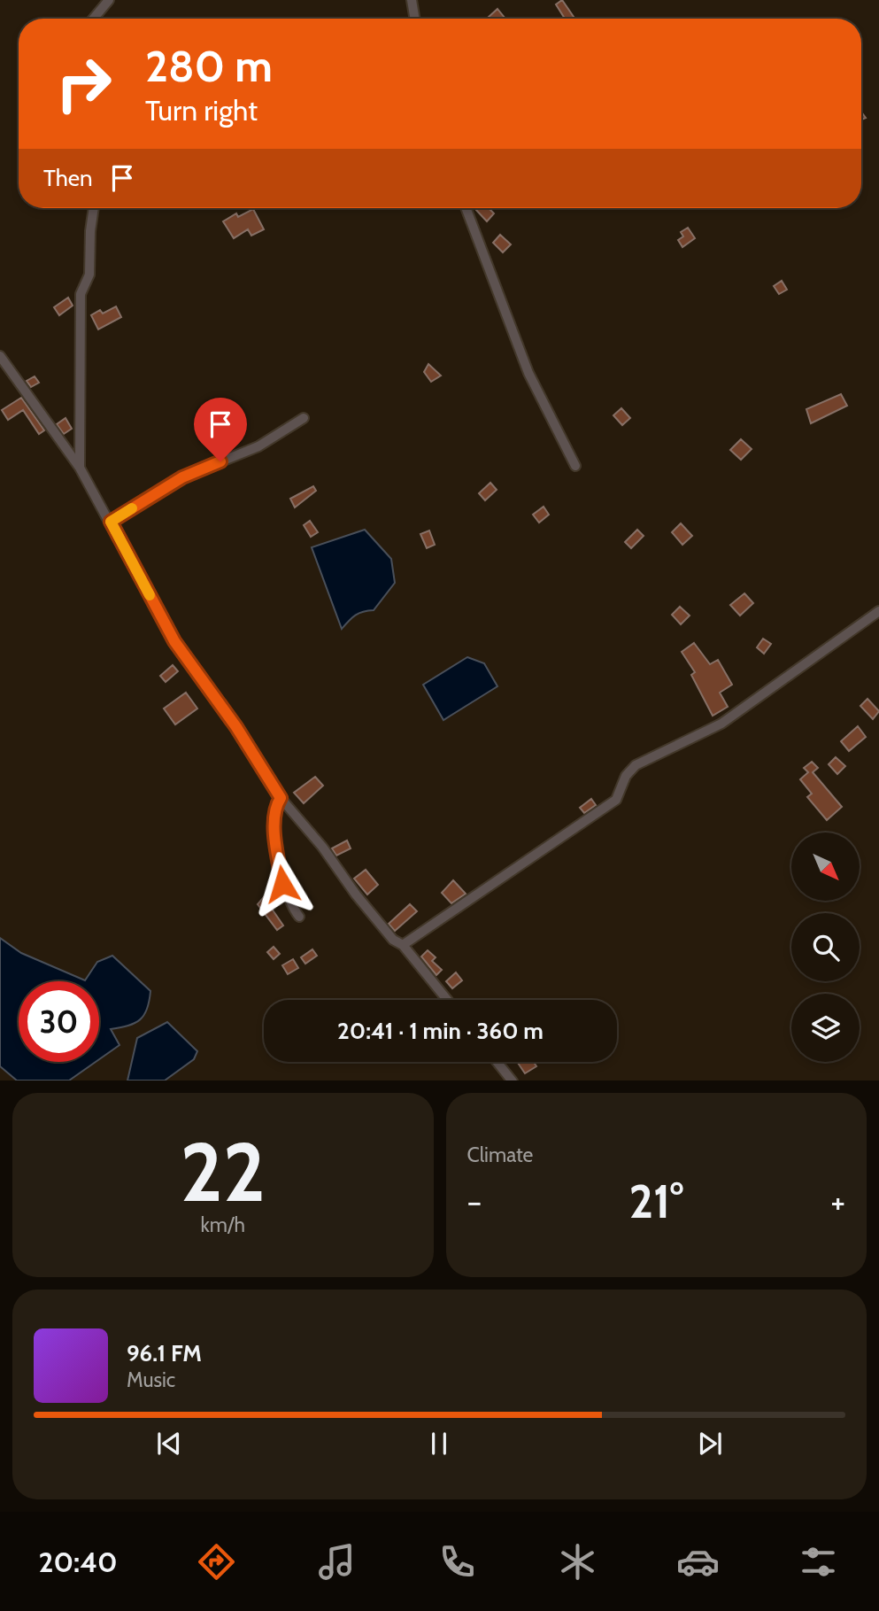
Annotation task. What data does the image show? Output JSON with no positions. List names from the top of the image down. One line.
{"north":"bottom right","page":{"turn":["280 m","Turn right"],"then":"Then","limit":"30","trip":"20:41 · 1 min · 360 m","tile":[["22","km/h"],"Climate"],"heat":["−","21°","+"],"song":["96.1 FM","Music"],"tabs":"20:40"}}
